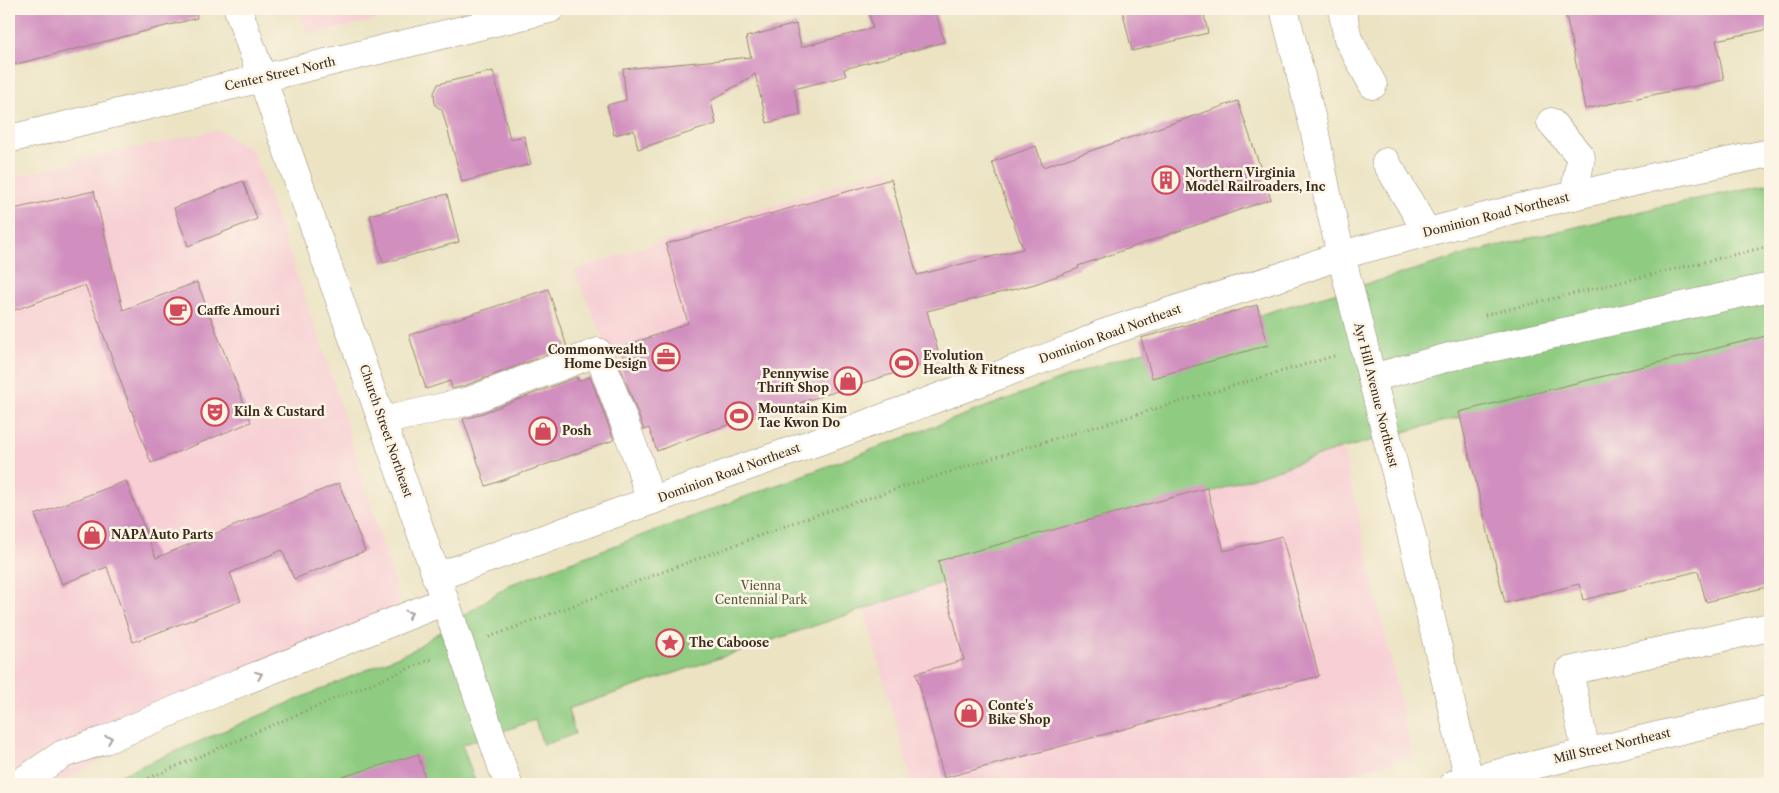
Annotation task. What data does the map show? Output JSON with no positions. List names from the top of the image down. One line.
{"streets":{"street":["Center Street North","Dominion Road Northeast","Ayr Hill Avenue Northeast","Church Street Northeast","Mill Street Northeast"]},"crossings":[["Center Street North","Church Street Northeast"],["Dominion Road Northeast","Ayr Hill Avenue Northeast"],["Dominion Road Northeast","Church Street Northeast"],["Ayr Hill Avenue Northeast","Mill Street Northeast"]],"parks":["Vienna Centennial Park"],"places":{"building":["Northern Virginia Model Railroaders, Inc"],"cafe":["Caffe Amouri"],"office":["Commonwealth Home Design"],"sports":["Evolution Health & Fitness","Mountain Kim Tae Kwon Do"],"shop":["Pennywise Thrift Shop","Posh","NAPA Auto Parts","Conte's Bike Shop"],"theatre":["Kiln & Custard"],"place":["The Caboose"]}}
